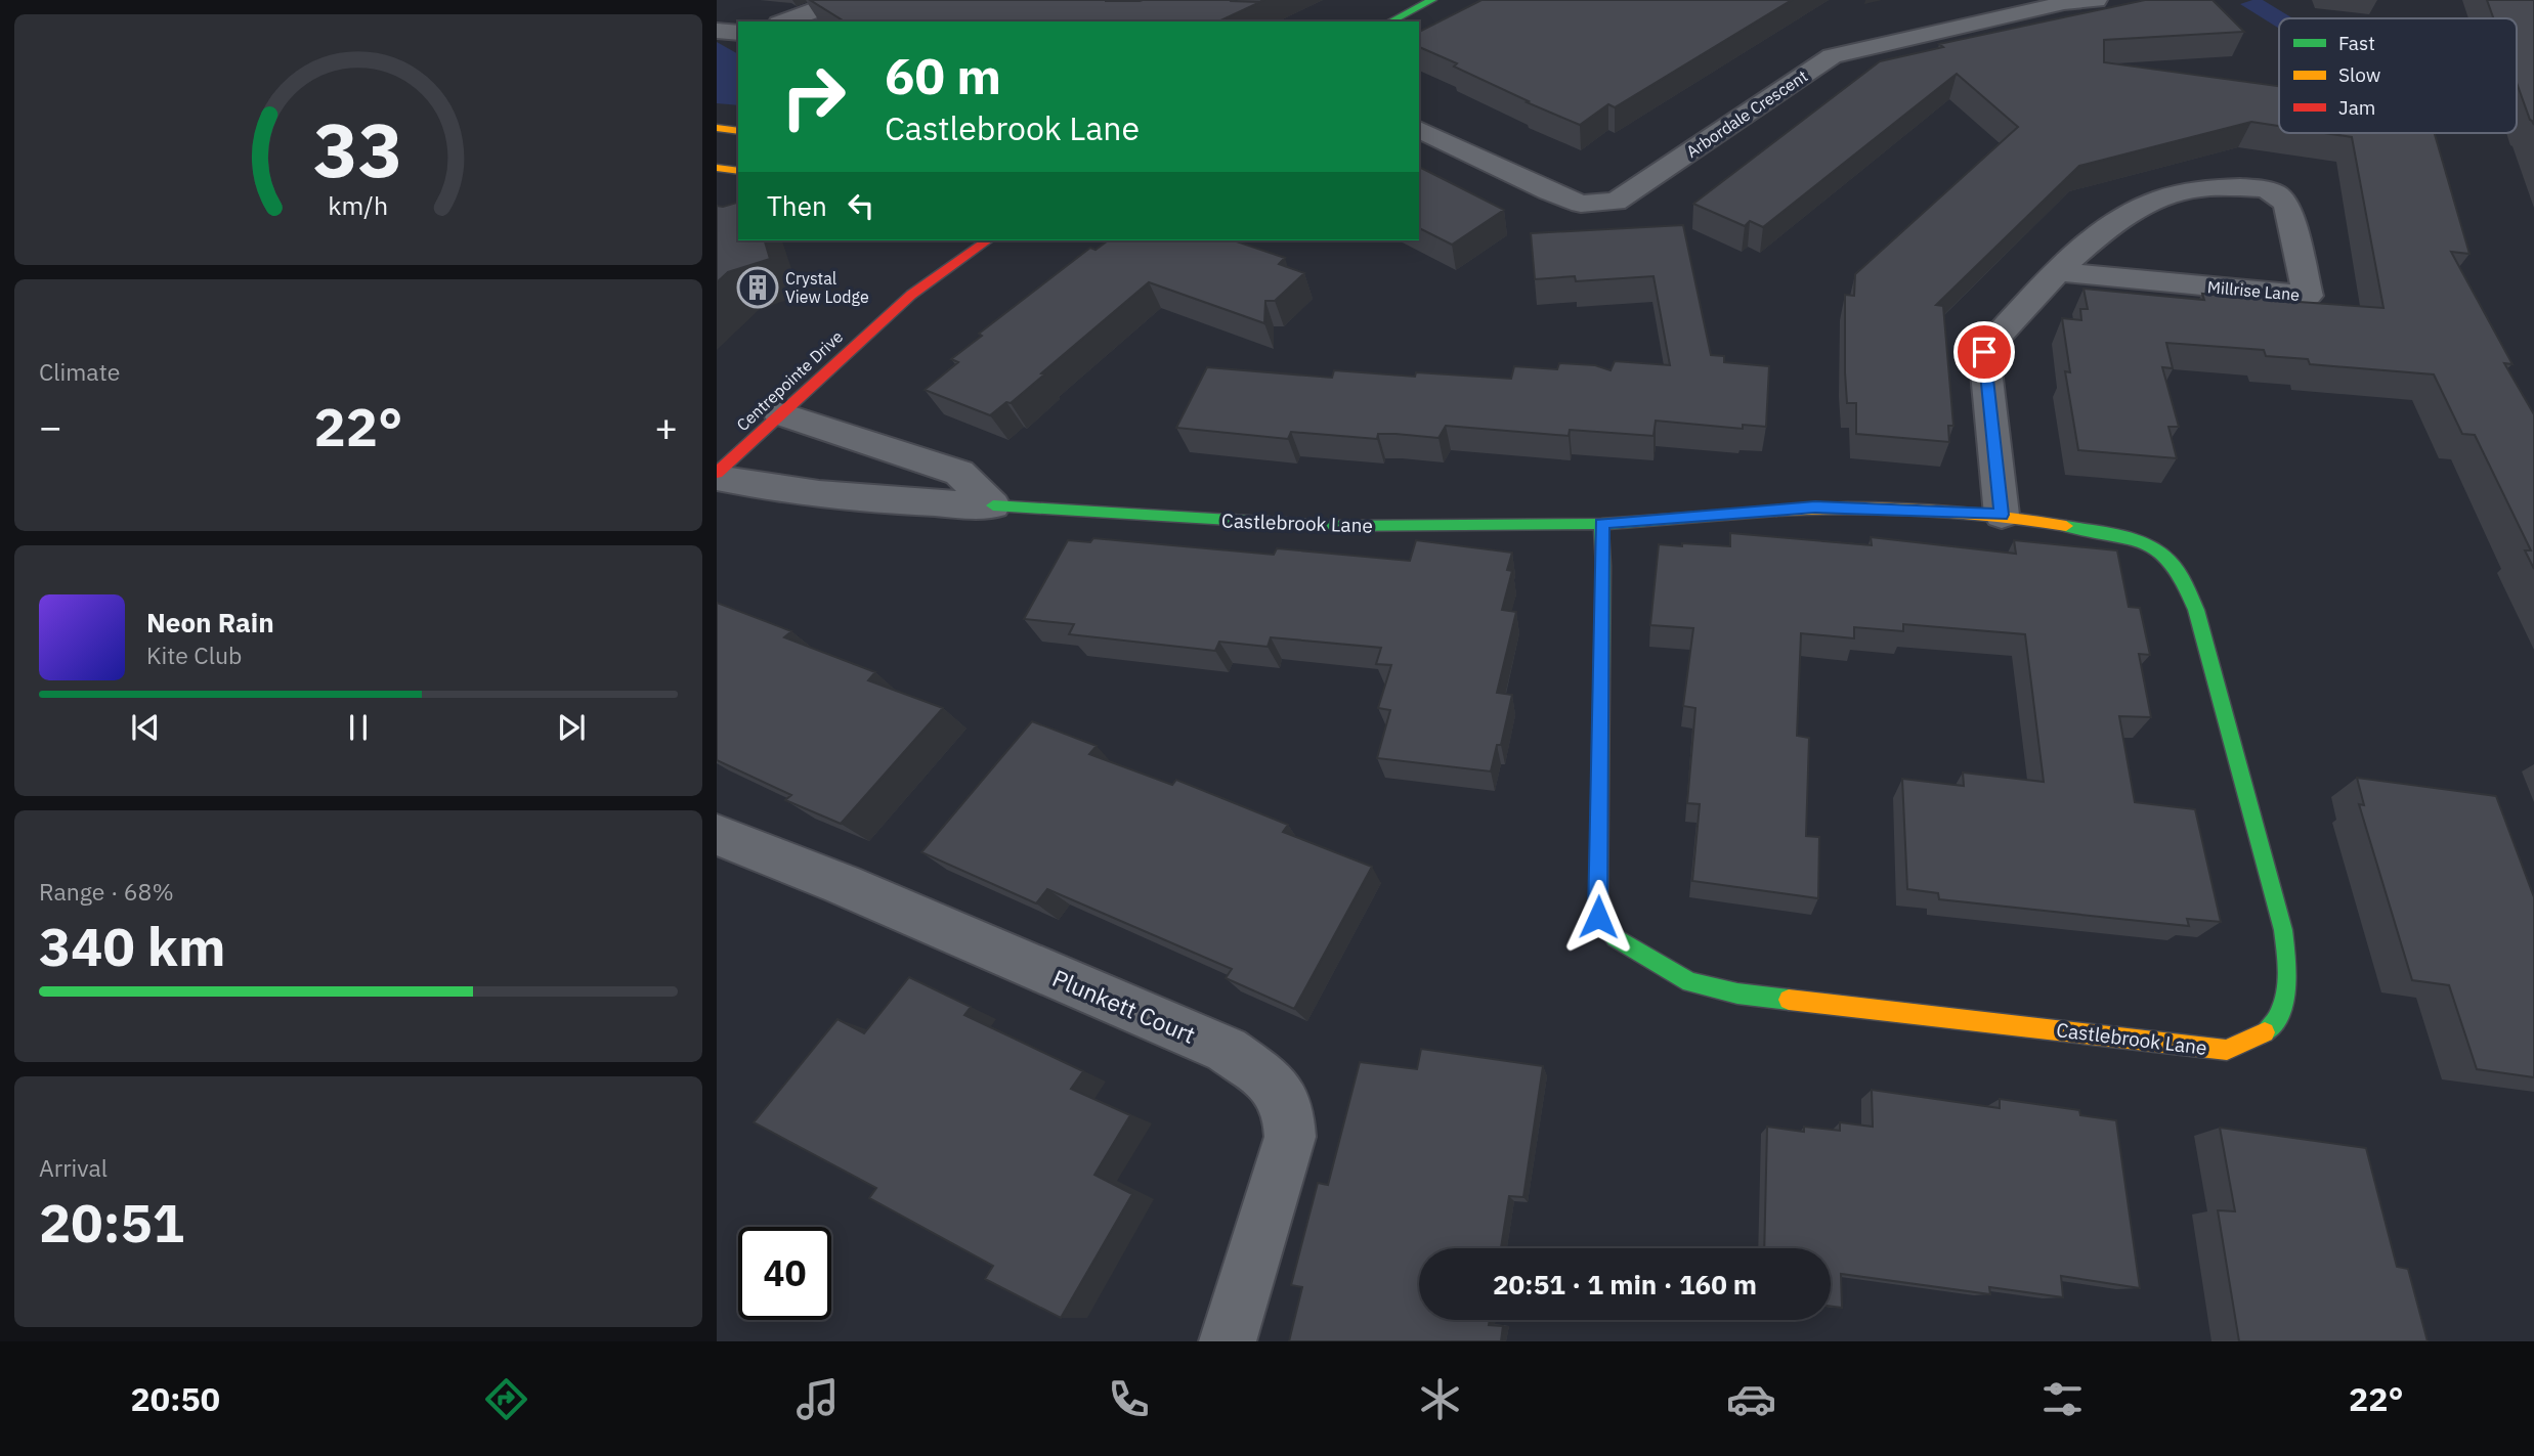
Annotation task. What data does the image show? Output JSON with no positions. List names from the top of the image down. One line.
{"streets":{"street":["Arbordale Crescent","Millrise Lane","Centrepointe Drive","Castlebrook Lane","Plunkett Court"]},"crossings":[["Millrise Lane","Castlebrook Lane"],["Centrepointe Drive","Castlebrook Lane"]],"places":{"building":["Crystal View Lodge"]},"legend":["Fast","Slow","Jam"],"page":{"turn":["60 m","Castlebrook Lane"],"then":"Then","tile":["Climate",["Range · 68%","340 km"],["Arrival","20:51"]],"heat":["−","22°","+"],"song":["Neon Rain","Kite Club"],"limit":"40","trip":"20:51 · 1 min · 160 m","tabs":["20:50","22°"],"gauge":["33","km/h"]}}
